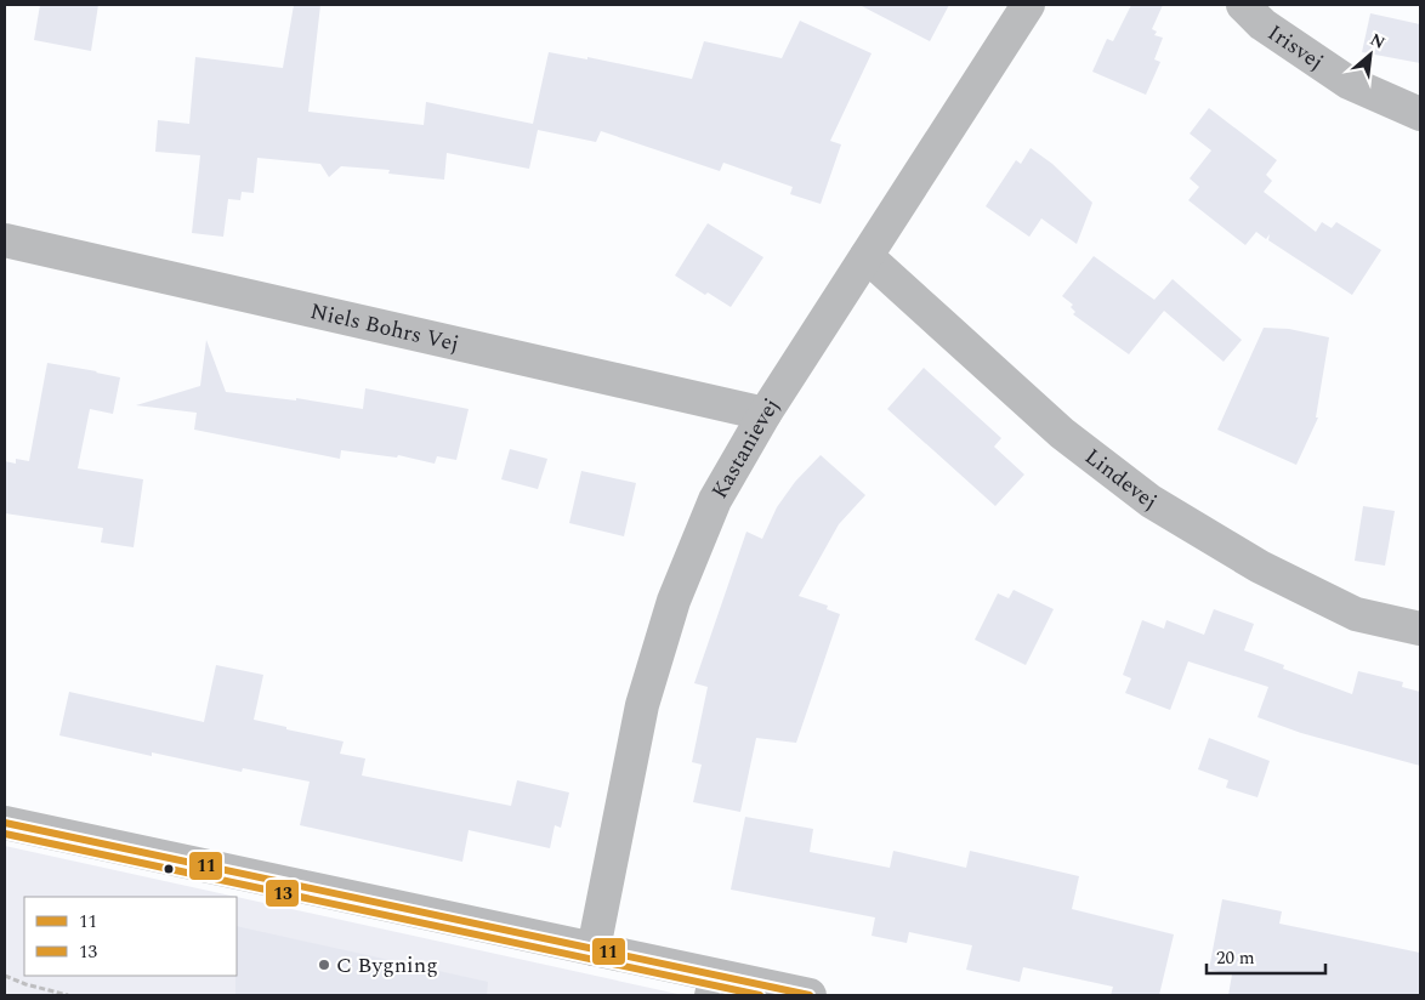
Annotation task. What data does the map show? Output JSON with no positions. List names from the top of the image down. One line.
{"streets":{"street":["Irisvej","Niels Bohrs Vej","Kastanievej","Lindevej"]},"crossings":[["Niels Bohrs Vej","Kastanievej"],["Kastanievej","Lindevej"]],"places":["C Bygning"],"lines":["transit line 11","transit line 13"],"legend":["11","13"],"scale_bar":"20 m","north":"top right"}
